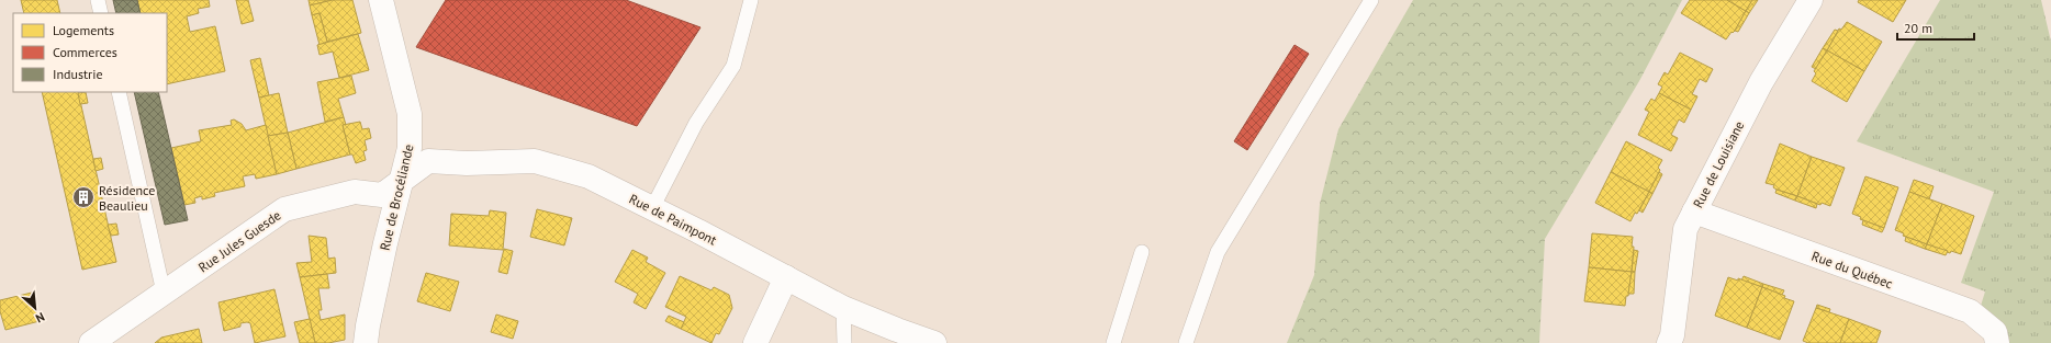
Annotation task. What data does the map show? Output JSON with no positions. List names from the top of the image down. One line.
{"streets":{"street":["Rue de Louisiane","Rue de Brocéliande","Rue de Paimpont","Rue Jules Guesde","Rue du Québec"]},"crossings":[["Rue de Louisiane","Rue du Québec"],["Rue de Brocéliande","Rue de Paimpont"],["Rue de Brocéliande","Rue Jules Guesde"],["Rue de Paimpont","Rue Jules Guesde"]],"places":{"building":["Résidence Beaulieu"]},"legend":["Logements","Commerces","Industrie"],"scale_bar":"20 m","north":"bottom right"}
